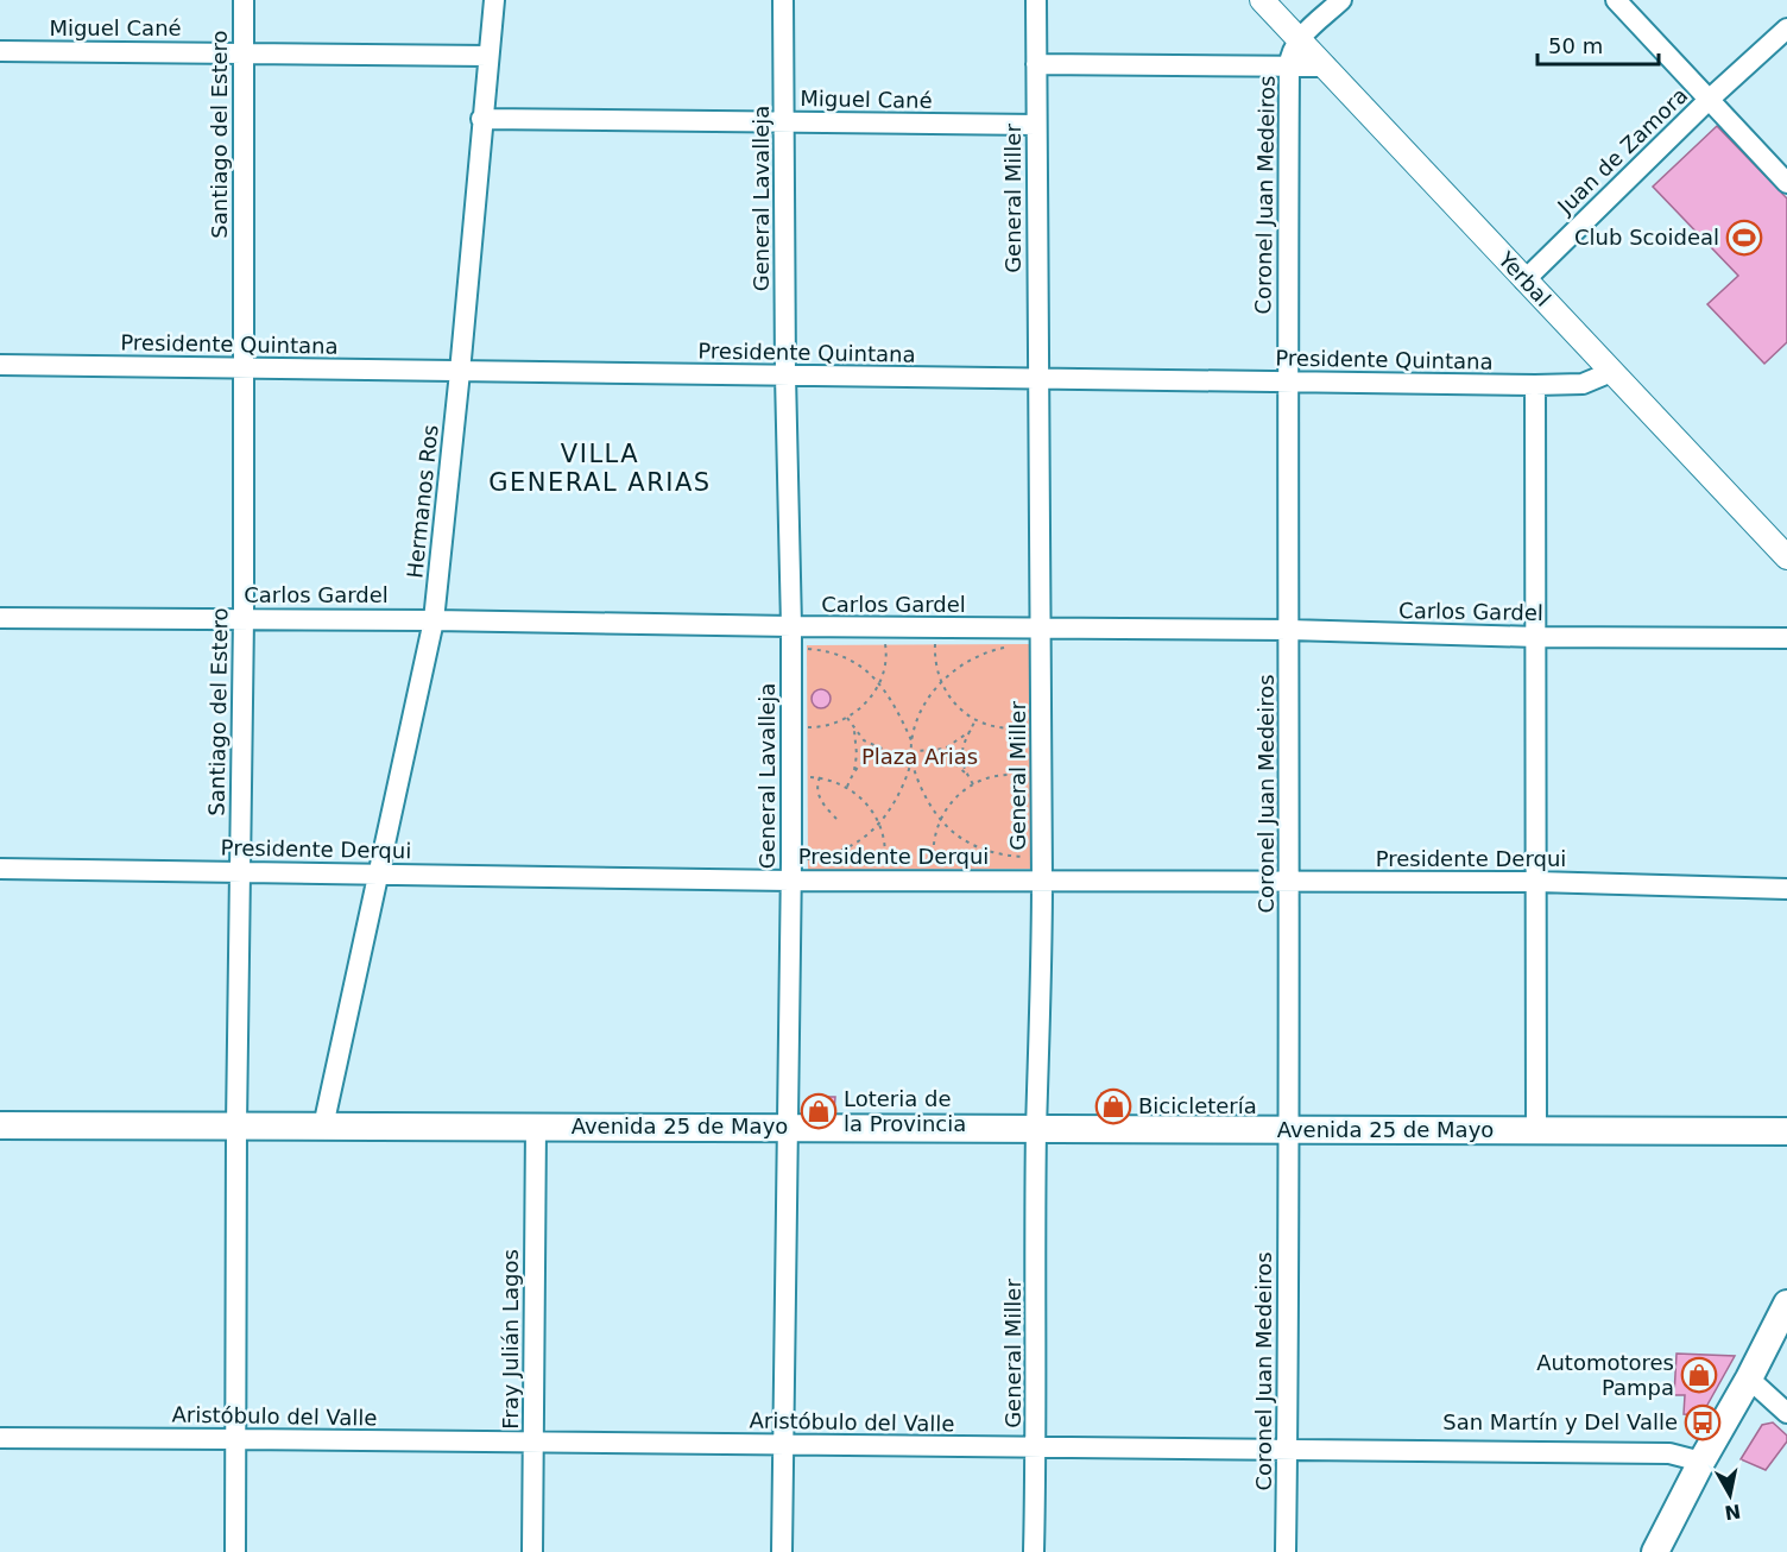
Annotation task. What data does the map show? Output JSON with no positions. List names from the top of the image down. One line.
{"streets":{"main road":["Avenida 25 de Mayo"],"street":["Miguel Cané","Santiago del Estero","Juan de Zamora","Coronel Juan Medeiros","General Lavalleja","General Miller","Yerbal","Presidente Quintana","Hermanos Ros","Carlos Gardel","Presidente Derqui","Fray Julián Lagos","Aristóbulo del Valle"]},"crossings":[["Miguel Cané","Santiago del Estero"],["Miguel Cané","General Lavalleja"],["Miguel Cané","General Miller"],["Miguel Cané","Hermanos Ros"],["Santiago del Estero","Presidente Quintana"],["Santiago del Estero","Carlos Gardel"],["Santiago del Estero","Presidente Derqui"],["Santiago del Estero","Avenida 25 de Mayo"],["Santiago del Estero","Aristóbulo del Valle"],["Juan de Zamora","Yerbal"],["Coronel Juan Medeiros","Yerbal"],["Coronel Juan Medeiros","Presidente Quintana"],["Coronel Juan Medeiros","Carlos Gardel"],["Coronel Juan Medeiros","Presidente Derqui"],["Coronel Juan Medeiros","Avenida 25 de Mayo"],["Coronel Juan Medeiros","Aristóbulo del Valle"],["General Lavalleja","Presidente Quintana"],["General Lavalleja","Carlos Gardel"],["General Lavalleja","Presidente Derqui"],["General Lavalleja","Avenida 25 de Mayo"],["General Lavalleja","Aristóbulo del Valle"],["General Miller","Presidente Quintana"],["General Miller","Carlos Gardel"],["General Miller","Presidente Derqui"],["General Miller","Avenida 25 de Mayo"],["General Miller","Aristóbulo del Valle"],["Yerbal","Presidente Quintana"],["Presidente Quintana","Hermanos Ros"],["Hermanos Ros","Carlos Gardel"],["Hermanos Ros","Presidente Derqui"],["Hermanos Ros","Avenida 25 de Mayo"],["Avenida 25 de Mayo","Fray Julián Lagos"],["Fray Julián Lagos","Aristóbulo del Valle"]],"districts":["VILLA GENERAL ARIAS"],"parks":["Plaza Arias"],"places":{"sports":["Club Scoideal"],"shop":["Bicicletería","Loteria de la Provincia","Automotores Pampa"],"bus stop":["San Martín y Del Valle"]},"scale_bar":"50 m","north":"bottom"}
